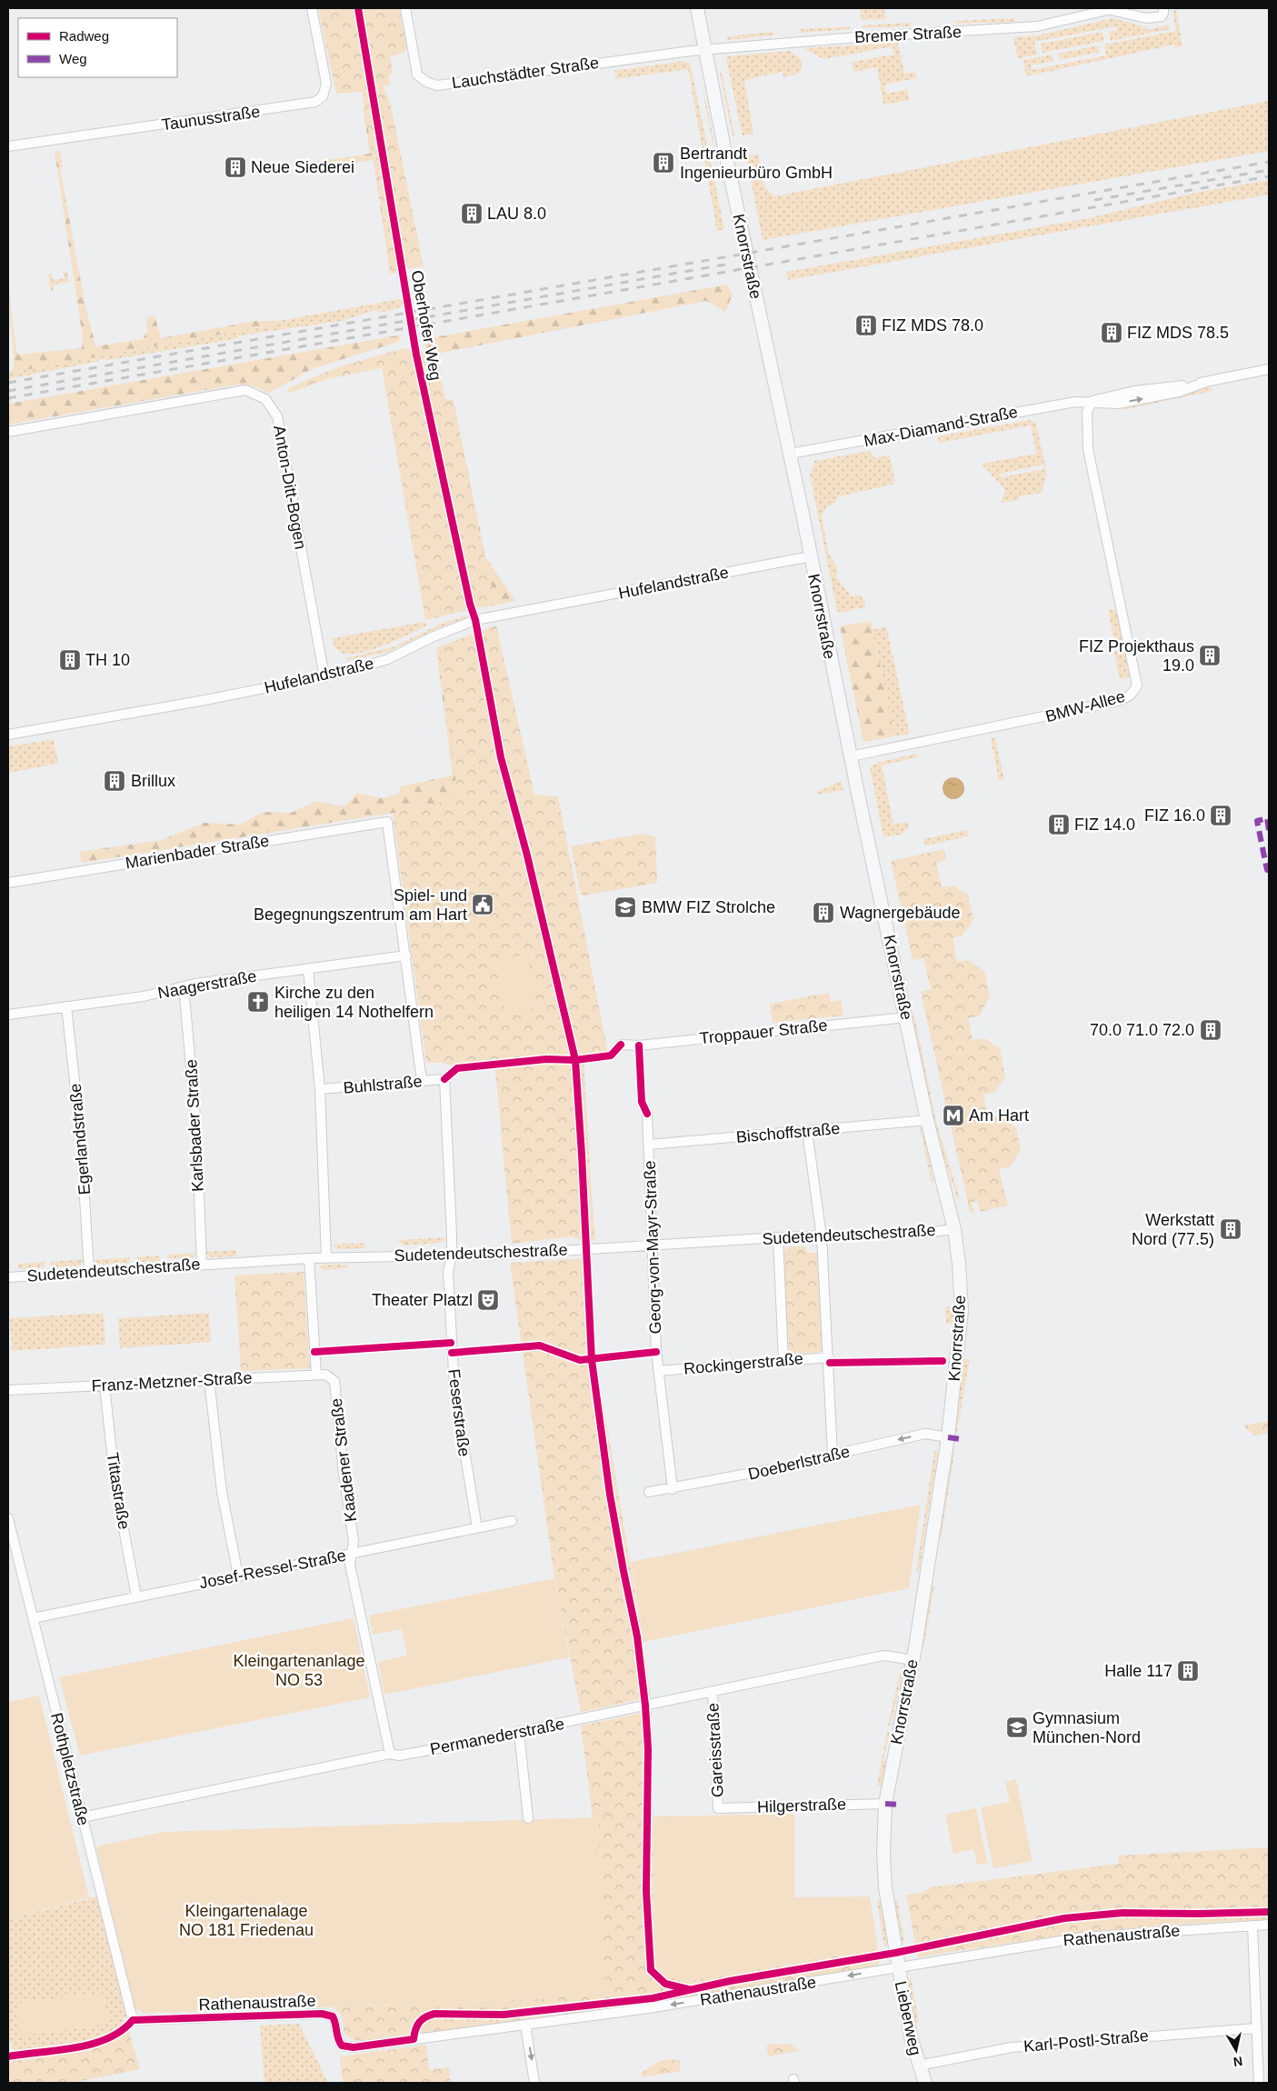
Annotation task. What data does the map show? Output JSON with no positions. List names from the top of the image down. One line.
{"streets":{"street":["Bremer Straße","Lauchstädter Straße","Taunusstraße","Knorrstraße","Max-Diamand-Straße","Anton-Ditt-Bogen","Hufelandstraße","BMW-Allee","Marienbader Straße","Naagerstraße","Troppauer Straße","Buhlstraße","Karlsbader Straße","Bischoffstraße","Egerlandstraße","Sudetendeutschestraße","Georg-von-Mayr-Straße","Rockingerstraße","Franz-Metzner-Straße","Feserstraße","Kaadener Straße","Doeberlstraße","Tittastraße","Josef-Ressel-Straße","Permanederstraße","Gareisstraße","Rothpletzstraße","Hilgerstraße","Rathenaustraße","Lieberweg","Karl-Postl-Straße"],"cycle path":["Oberhofer Weg"]},"crossings":[["Bremer Straße","Lauchstädter Straße"],["Bremer Straße","Knorrstraße"],["Lauchstädter Straße","Knorrstraße"],["Knorrstraße","Max-Diamand-Straße"],["Knorrstraße","Hufelandstraße"],["Knorrstraße","BMW-Allee"],["Knorrstraße","Troppauer Straße"],["Knorrstraße","Bischoffstraße"],["Knorrstraße","Sudetendeutschestraße"],["Knorrstraße","Doeberlstraße"],["Knorrstraße","Permanederstraße"],["Knorrstraße","Hilgerstraße"],["Knorrstraße","Lieberweg"],["Max-Diamand-Straße","BMW-Allee"],["Anton-Ditt-Bogen","Hufelandstraße"],["Marienbader Straße","Naagerstraße"],["Naagerstraße","Karlsbader Straße"],["Naagerstraße","Egerlandstraße"],["Buhlstraße","Feserstraße"],["Karlsbader Straße","Sudetendeutschestraße"],["Bischoffstraße","Georg-von-Mayr-Straße"],["Egerlandstraße","Sudetendeutschestraße"],["Sudetendeutschestraße","Georg-von-Mayr-Straße"],["Sudetendeutschestraße","Feserstraße"],["Georg-von-Mayr-Straße","Rockingerstraße"],["Georg-von-Mayr-Straße","Doeberlstraße"],["Franz-Metzner-Straße","Kaadener Straße"],["Franz-Metzner-Straße","Tittastraße"],["Feserstraße","Josef-Ressel-Straße"],["Kaadener Straße","Josef-Ressel-Straße"],["Kaadener Straße","Permanederstraße"],["Tittastraße","Josef-Ressel-Straße"],["Josef-Ressel-Straße","Rothpletzstraße"],["Permanederstraße","Gareisstraße"],["Permanederstraße","Rothpletzstraße"],["Gareisstraße","Hilgerstraße"],["Rothpletzstraße","Rathenaustraße"],["Rathenaustraße","Lieberweg"],["Lieberweg","Karl-Postl-Straße"]],"one_way":["Doeberlstraße"],"parks":["Kleingartenanlage NO 53","Kleingartenalage NO 181 Friedenau"],"places":{"building":["Bertrandt Ingenieurbüro GmbH","Neue Siederei","LAU 8.0","FIZ MDS 78.0","FIZ MDS 78.5","FIZ Projekthaus 19.0","TH 10","Brillux","FIZ 16.0","FIZ 14.0","Wagnergebäude","70.0 71.0 72.0","Werkstatt Nord (77.5)","Halle 117"],"public building":["Spiel- und Begegnungszentrum am Hart"],"school or university":["BMW FIZ Strolche","Gymnasium München-Nord"],"church":["Kirche zu den heiligen 14 Nothelfern"],"metro station":["Am Hart"],"theatre":["Theater Platzl"]},"legend":["Radweg","Weg"],"north":"bottom"}
